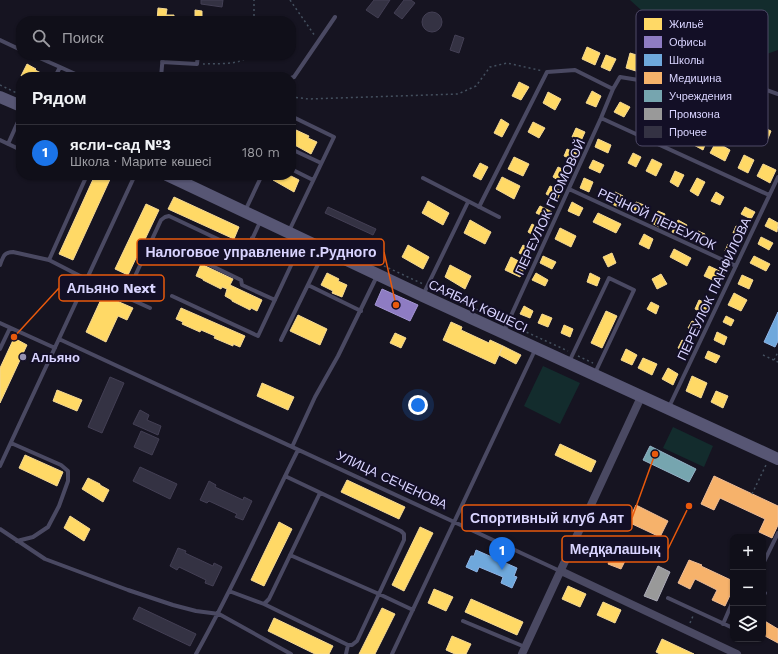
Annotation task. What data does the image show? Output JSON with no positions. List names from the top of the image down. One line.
{"streets":{"street":["САЯБАҚ КӨШЕСІ","УЛИЦА СЕЧЕНОВА"],"lane":["ПЕРЕУЛОК ГРОМОВОЙ","РЕЧНОЙ ПЕРЕУЛОК","ПЕРЕУЛОК ПАНФИЛОВА"]},"crossings":[["ПЕРЕУЛОК ГРОМОВОЙ","РЕЧНОЙ ПЕРЕУЛОК"],["ПЕРЕУЛОК ГРОМОВОЙ","САЯБАҚ КӨШЕСІ"],["РЕЧНОЙ ПЕРЕУЛОК","ПЕРЕУЛОК ПАНФИЛОВА"],["ПЕРЕУЛОК ПАНФИЛОВА","САЯБАҚ КӨШЕСІ"]],"places":["Налоговое управление г.Рудного","Альяно Next","Альяно","Спортивный клуб Аят","Медқалашық"],"legend":["Жильё","Офисы","Школы","Медицина","Учреждения","Промзона","Прочее"],"page":{"search":"Поиск","heading":"Рядом","list":[{"mark":"1","name":"ясли-сад №3","note":"Школа · Марите көшесі","value":"180 m"}],"map_buttons":["+","−"],"pins":"1"}}
